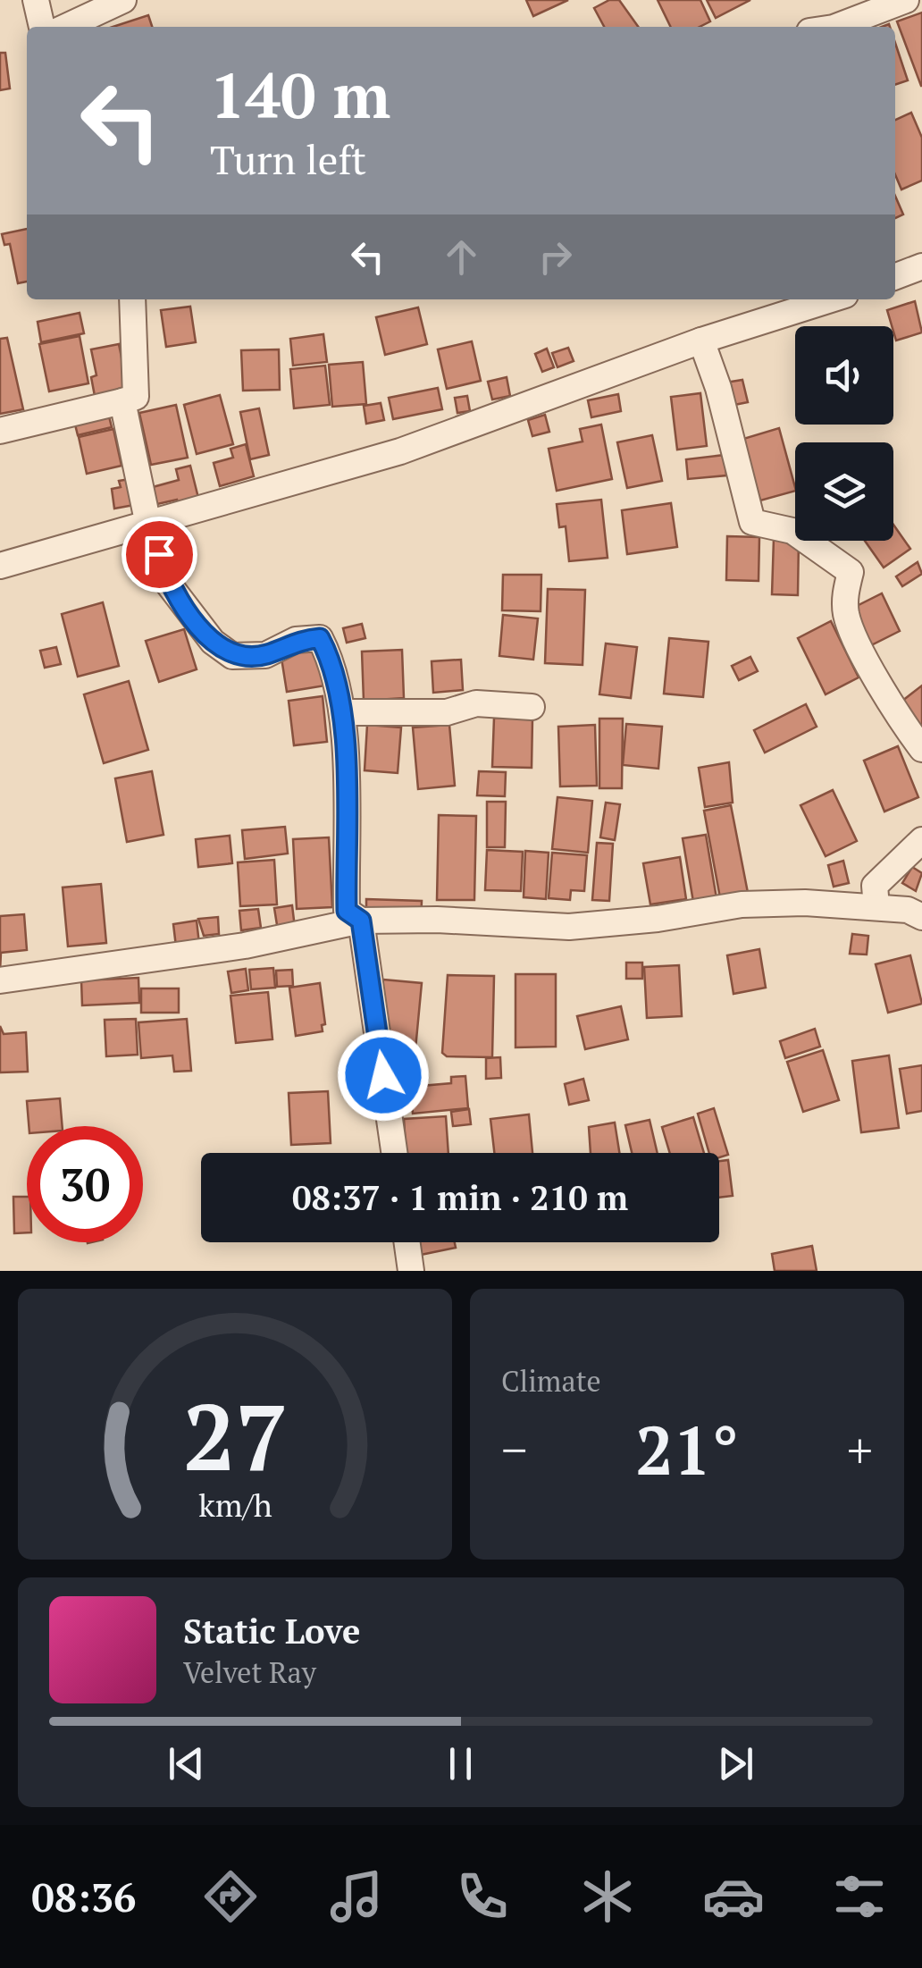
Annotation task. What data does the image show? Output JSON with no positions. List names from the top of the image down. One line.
{"page":{"turn":["140 m","Turn left"],"limit":"30","trip":"08:37 · 1 min · 210 m","tile":"Climate","heat":["−","21°","+"],"song":["Static Love","Velvet Ray"],"tabs":"08:36","gauge":["27","km/h"]}}
